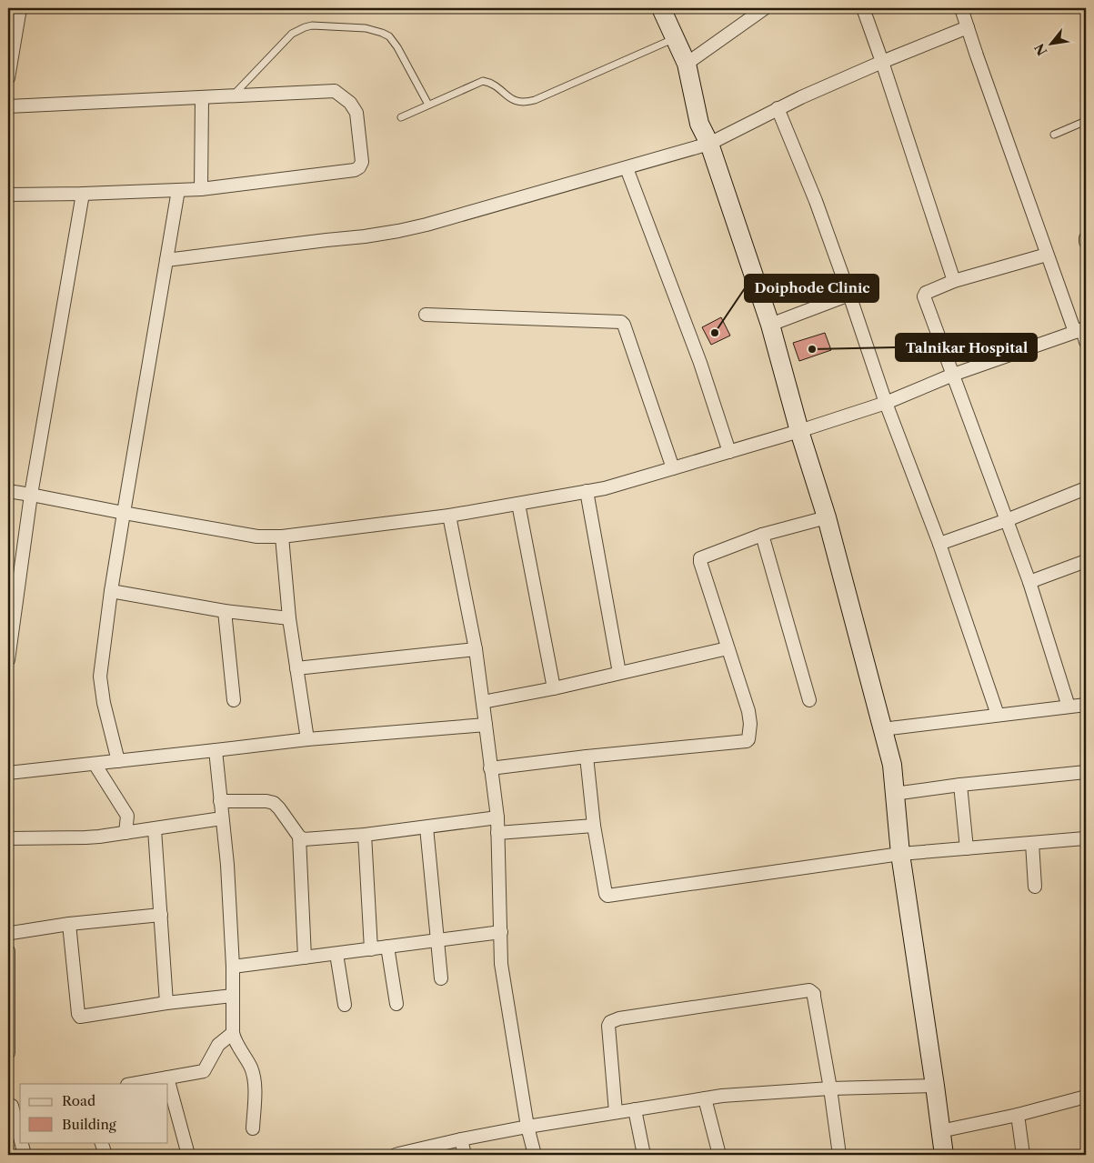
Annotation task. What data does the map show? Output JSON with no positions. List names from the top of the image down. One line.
{"places":["Doiphode Clinic","Talnikar Hospital"],"legend":["Road","Building"],"north":"bottom left"}
